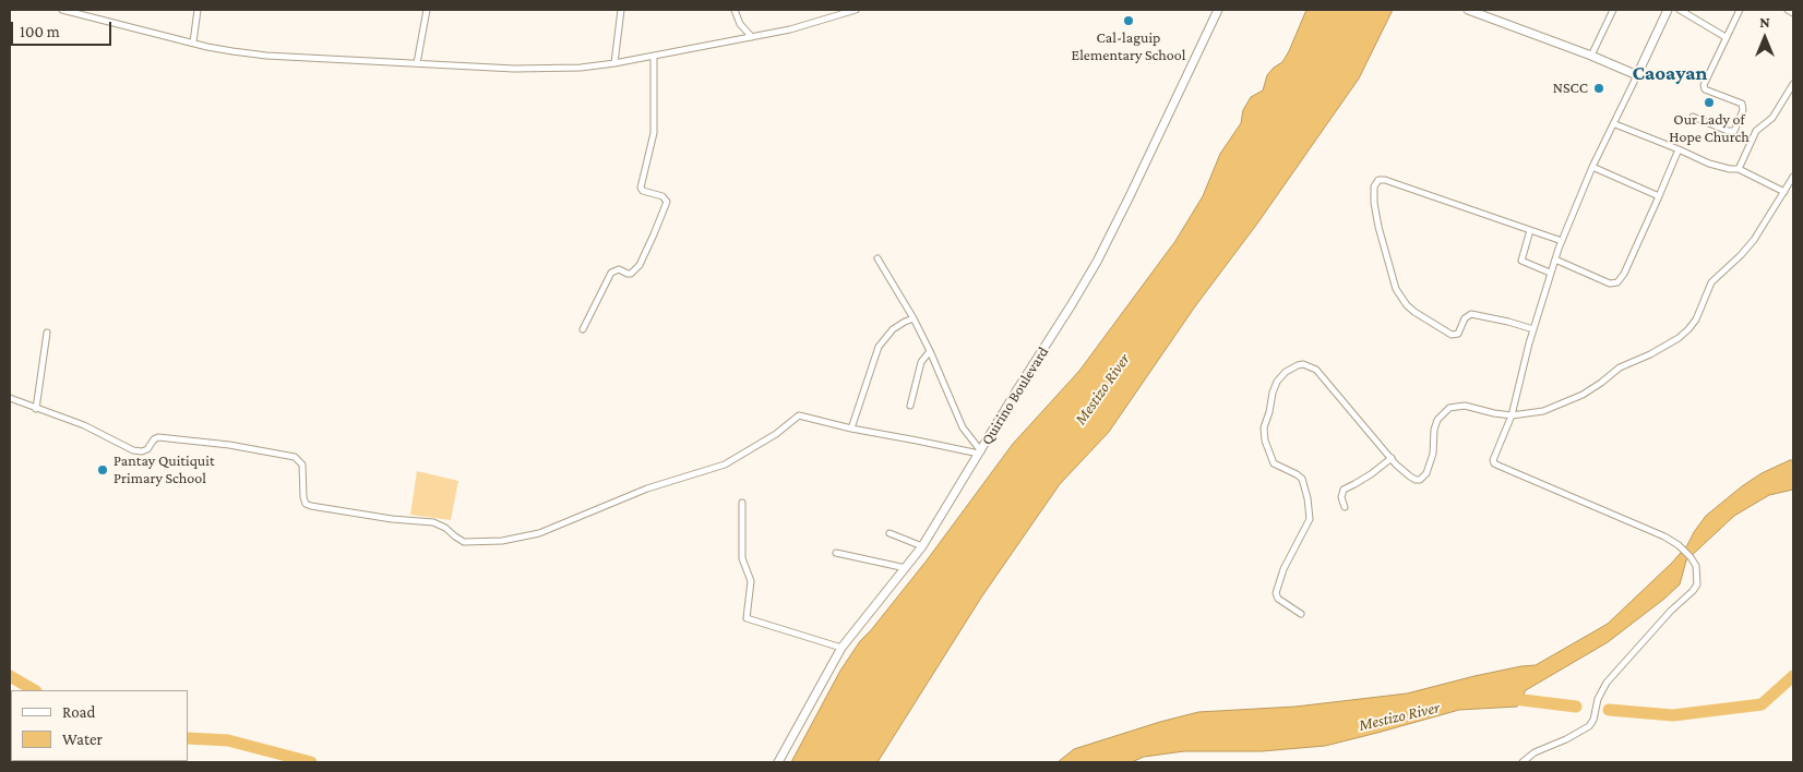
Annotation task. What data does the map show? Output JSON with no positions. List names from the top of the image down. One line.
{"streets":{"street":["Quirino Boulevard"]},"districts":["Caoayan"],"water":["Mestizo River"],"places":["Cal-laguip Elementary School","NSCC","Our Lady of Hope Church","Pantay Quitiquit Primary School"],"legend":["Road","Water"],"scale_bar":"100 m","north":"top"}
